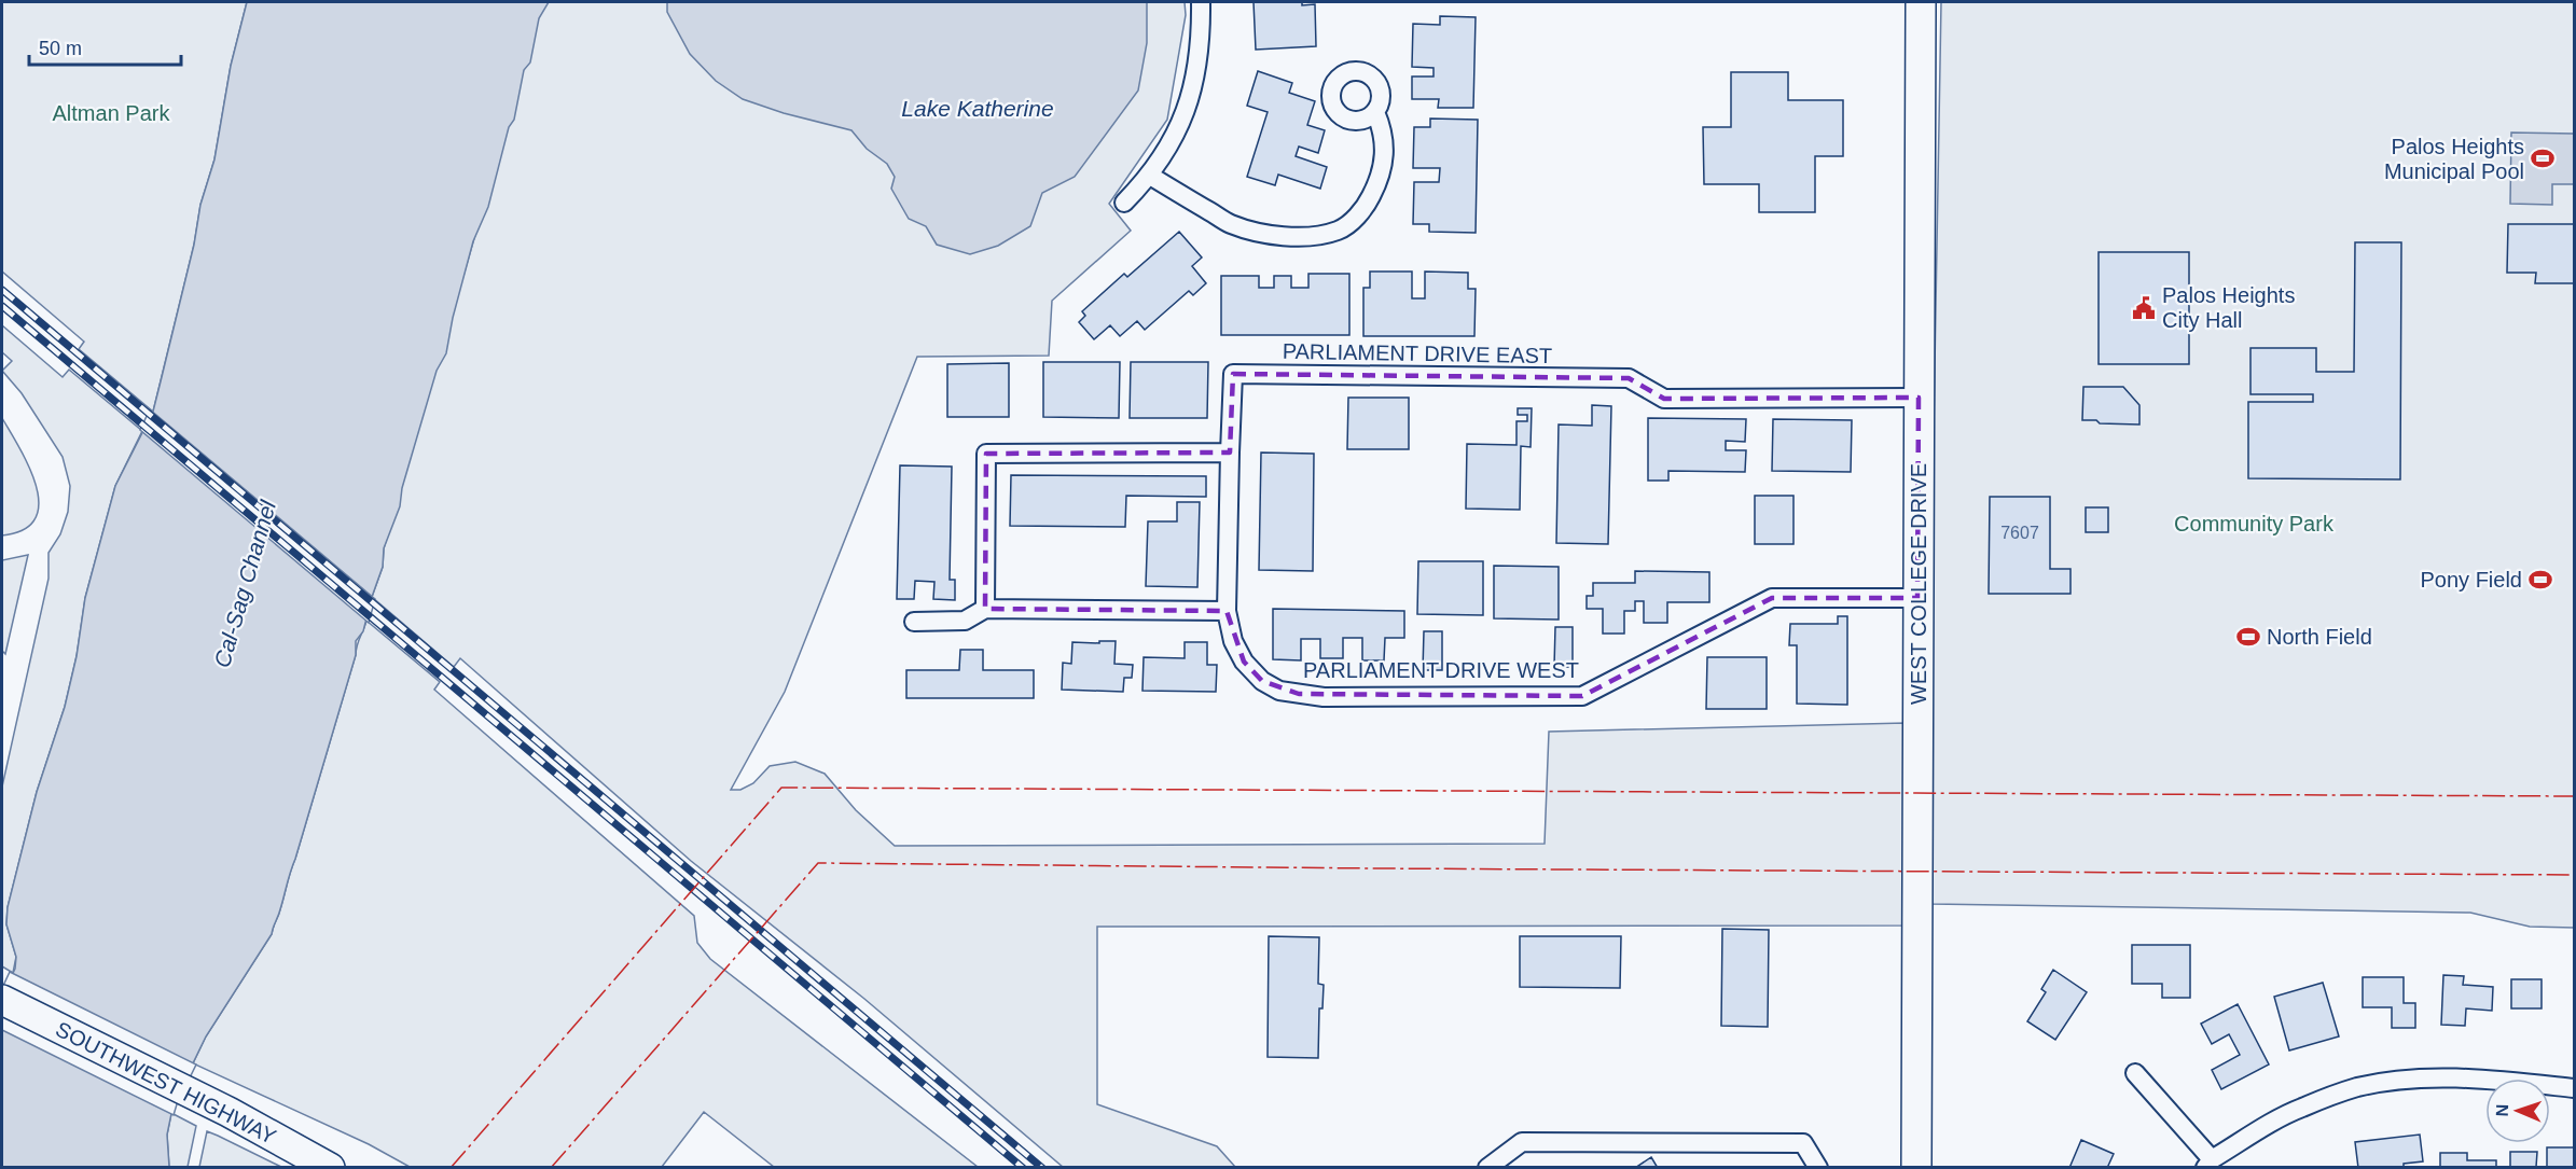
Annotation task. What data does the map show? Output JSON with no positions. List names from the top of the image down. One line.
{"streets":{"main road":["WEST COLLEGE DRIVE","SOUTHWEST HIGHWAY"],"street":["PARLIAMENT DRIVE EAST","PARLIAMENT DRIVE WEST"]},"crossings":[["PARLIAMENT DRIVE EAST","WEST COLLEGE DRIVE"],["PARLIAMENT DRIVE EAST","PARLIAMENT DRIVE WEST"],["WEST COLLEGE DRIVE","PARLIAMENT DRIVE WEST"]],"water":["Lake Katherine","Cal-Sag Channel"],"parks":["Altman Park","Community Park"],"places":{"sports":["Palos Heights Municipal Pool","Pony Field","North Field"],"public building":["Palos Heights City Hall"]},"house_numbers":["7607"],"scale_bar":"50 m","north":"left"}
